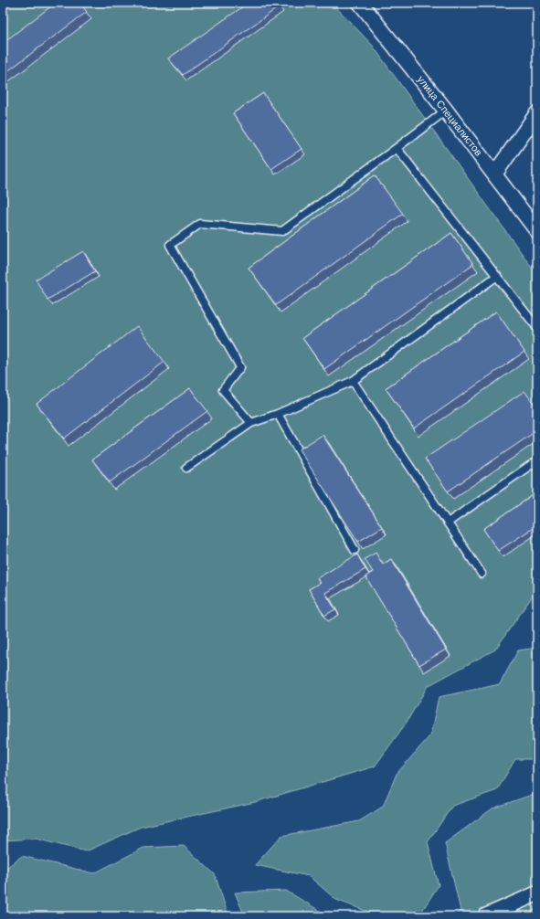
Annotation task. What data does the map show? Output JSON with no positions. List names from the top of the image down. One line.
{"streets":{"street":["улица Специалистов"]}}
